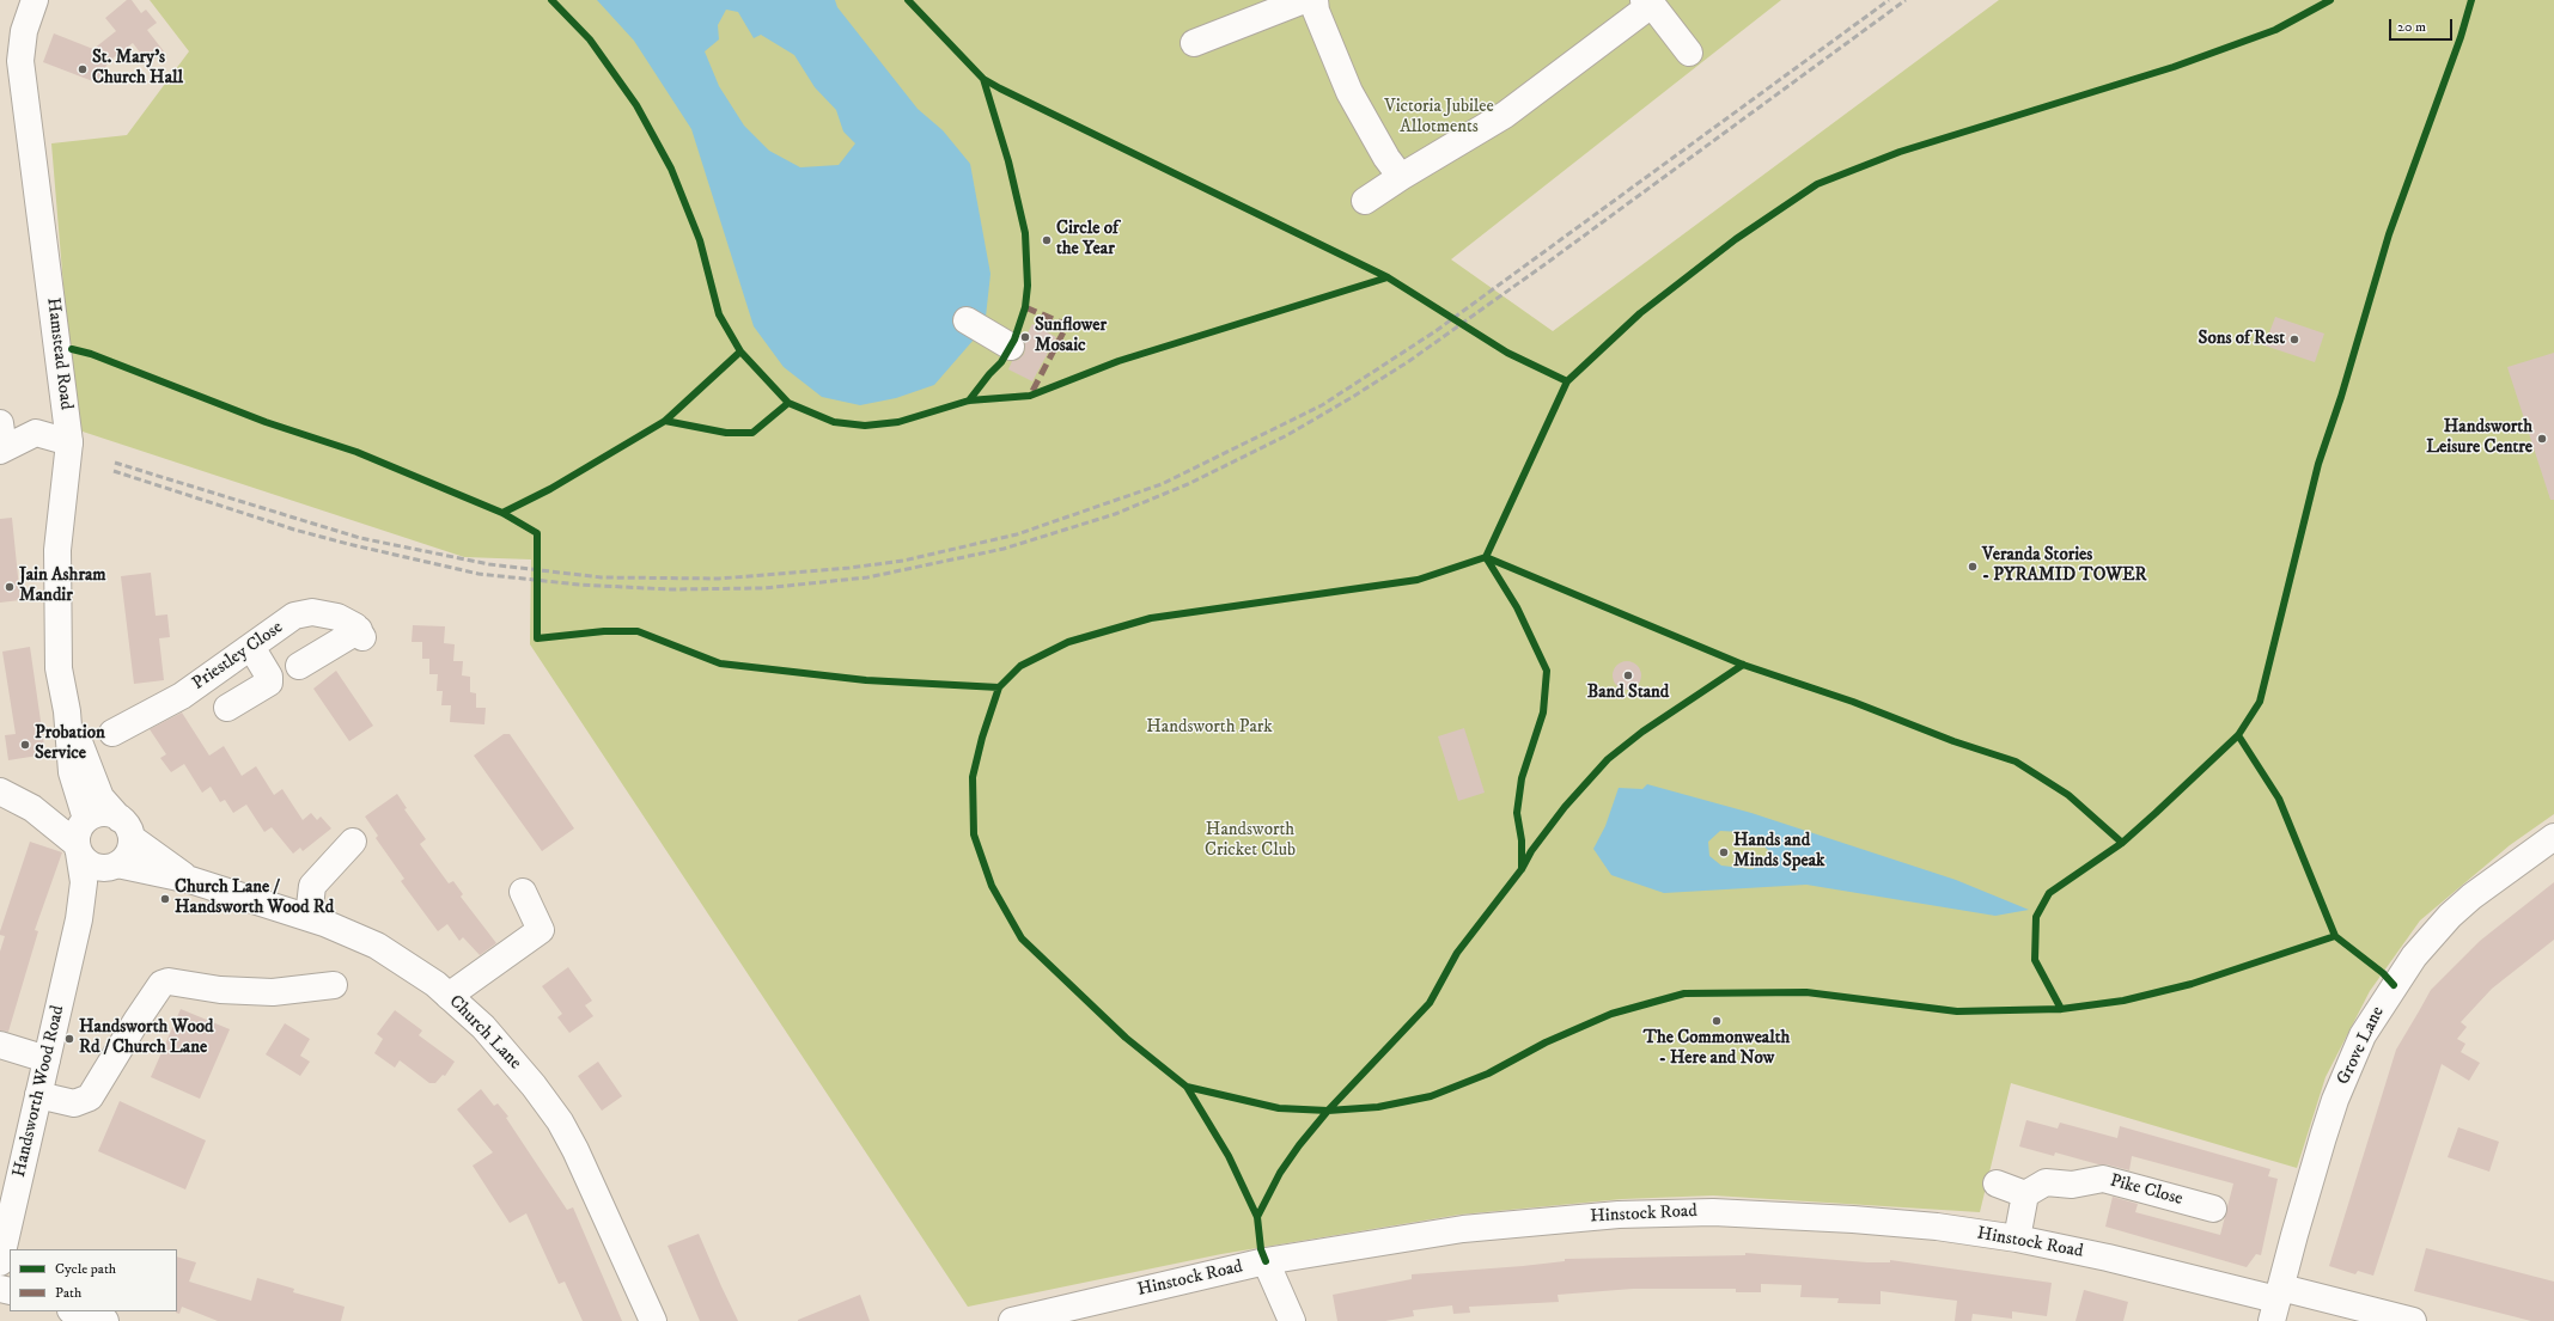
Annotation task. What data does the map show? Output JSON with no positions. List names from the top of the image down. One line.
{"streets":{"street":["Hamstead Road","Priestley Close","Church Lane","Grove Lane","Handsworth Wood Road","Pike Close","Hinstock Road"]},"crossings":[["Hamstead Road","Church Lane"],["Hamstead Road","Handsworth Wood Road"],["Church Lane","Handsworth Wood Road"],["Grove Lane","Hinstock Road"]],"parks":["Victoria Jubilee Allotments","Handsworth Park","Handsworth Cricket Club"],"places":["St. Mary's Church Hall","Circle of the Year","Sunflower Mosaic","Sons of Rest","Handsworth Leisure Centre","Veranda Stories - PYRAMID TOWER","Jain Ashram Mandir","Band Stand","Probation Service","Hands and Minds Speak","Church Lane / Handsworth Wood Rd","The Commonwealth - Here and Now","Handsworth Wood Rd / Church Lane"],"legend":["Cycle path","Path"],"scale_bar":"20 m"}
